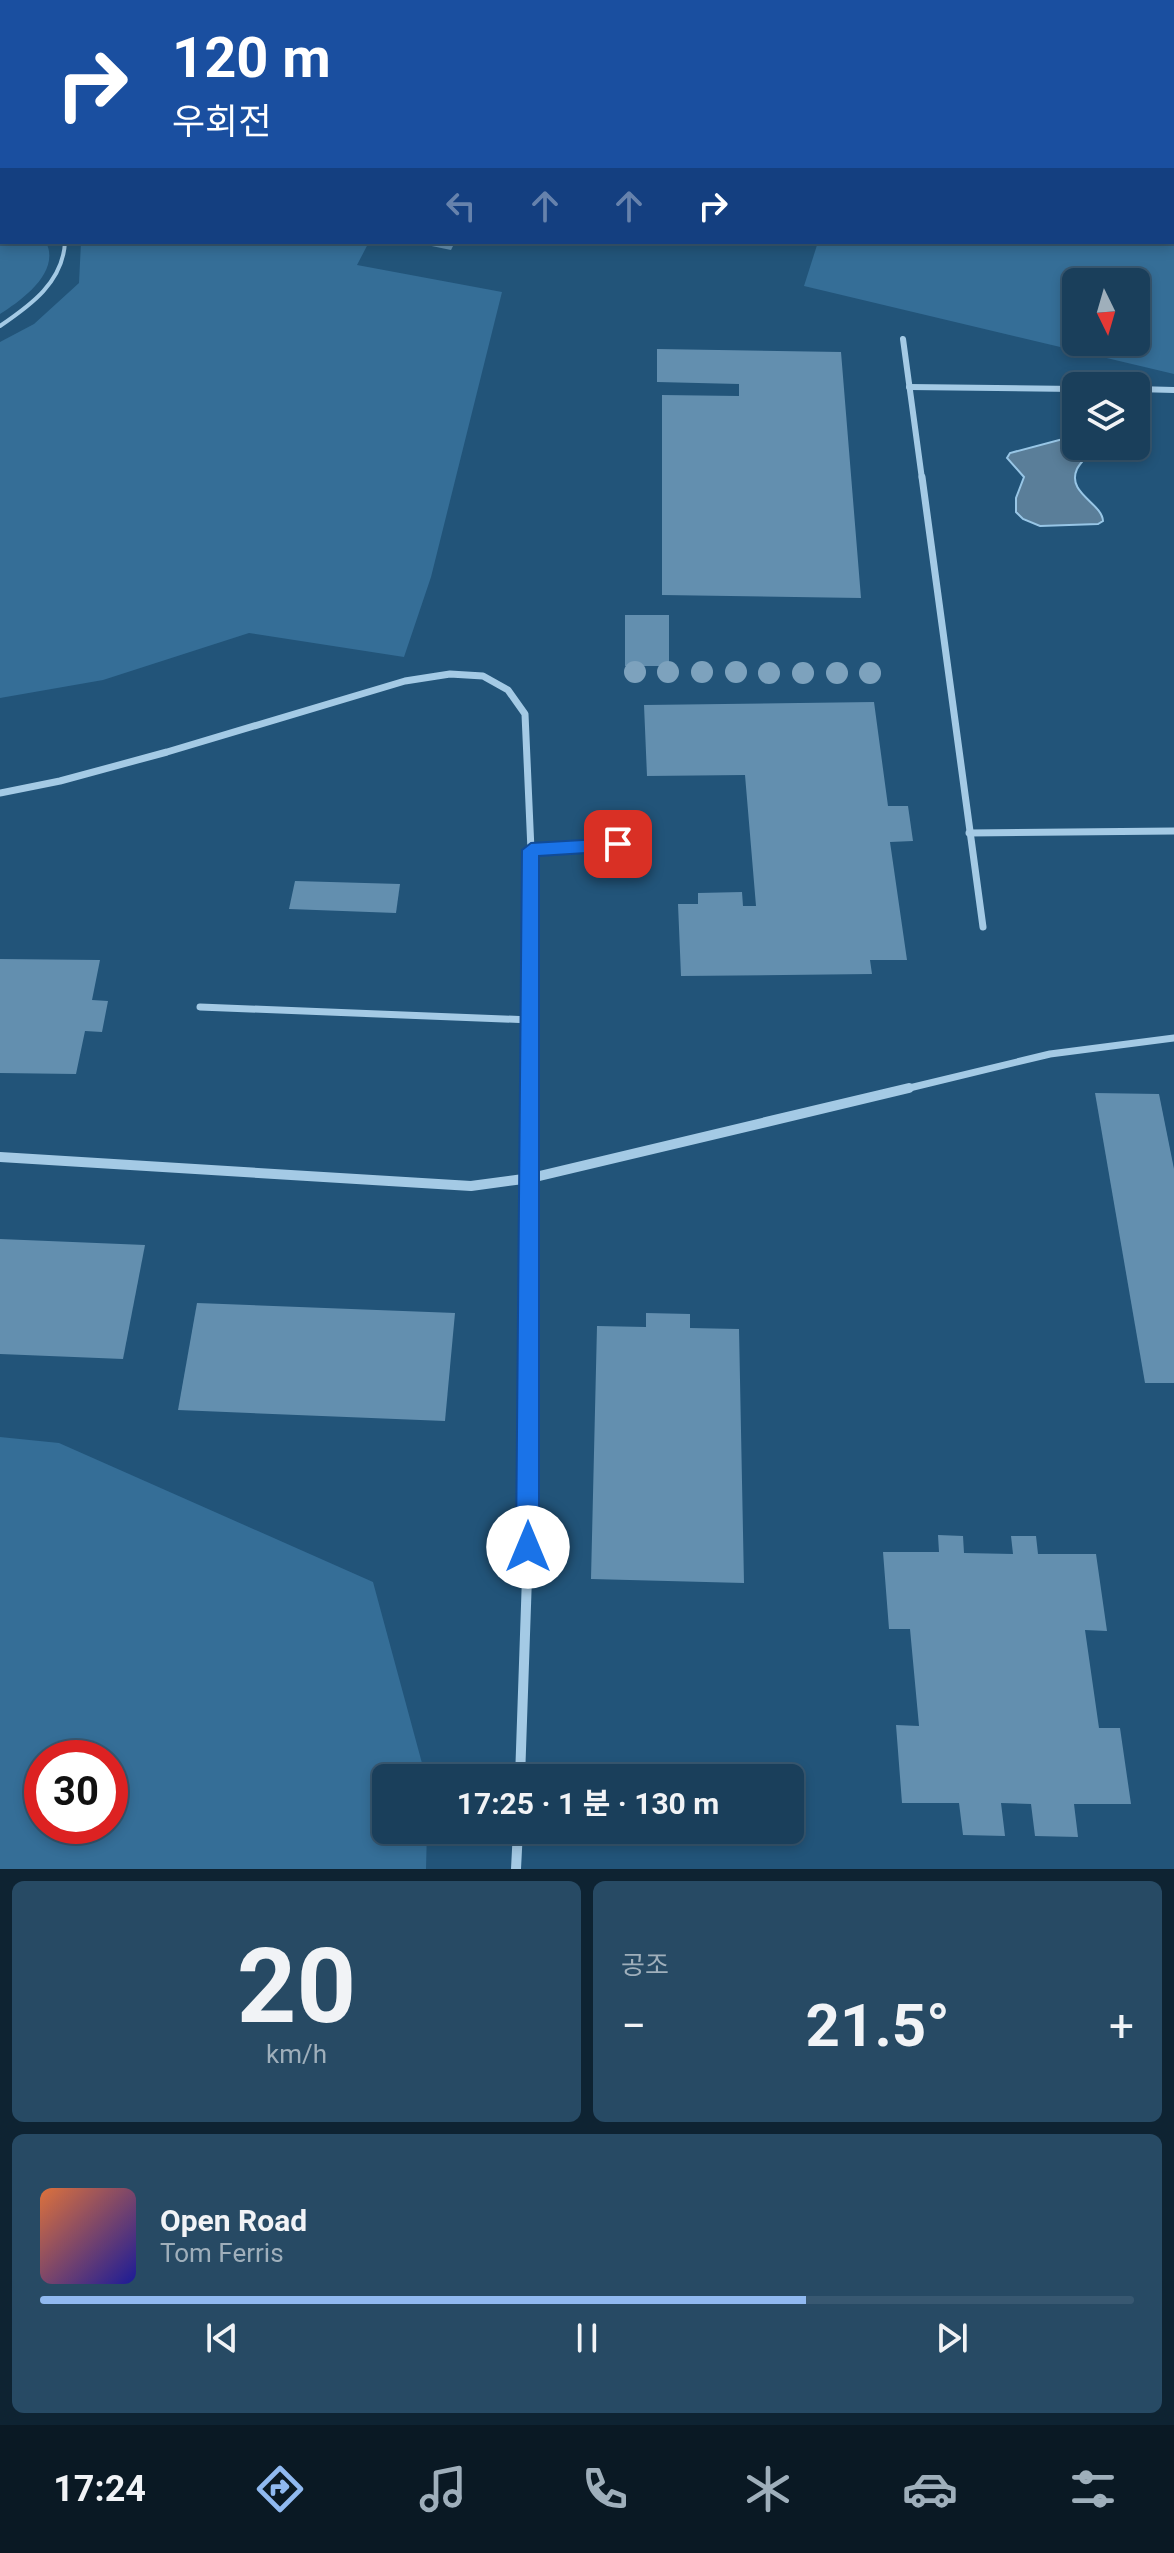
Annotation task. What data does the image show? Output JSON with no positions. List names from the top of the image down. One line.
{"north":"bottom","page":{"turn":["120 m","우회전"],"limit":"30","trip":"17:25 · 1 분 · 130 m","tile":[["20","km/h"],"공조"],"heat":["−","21.5°","+"],"song":["Open Road","Tom Ferris"],"tabs":"17:24"}}
